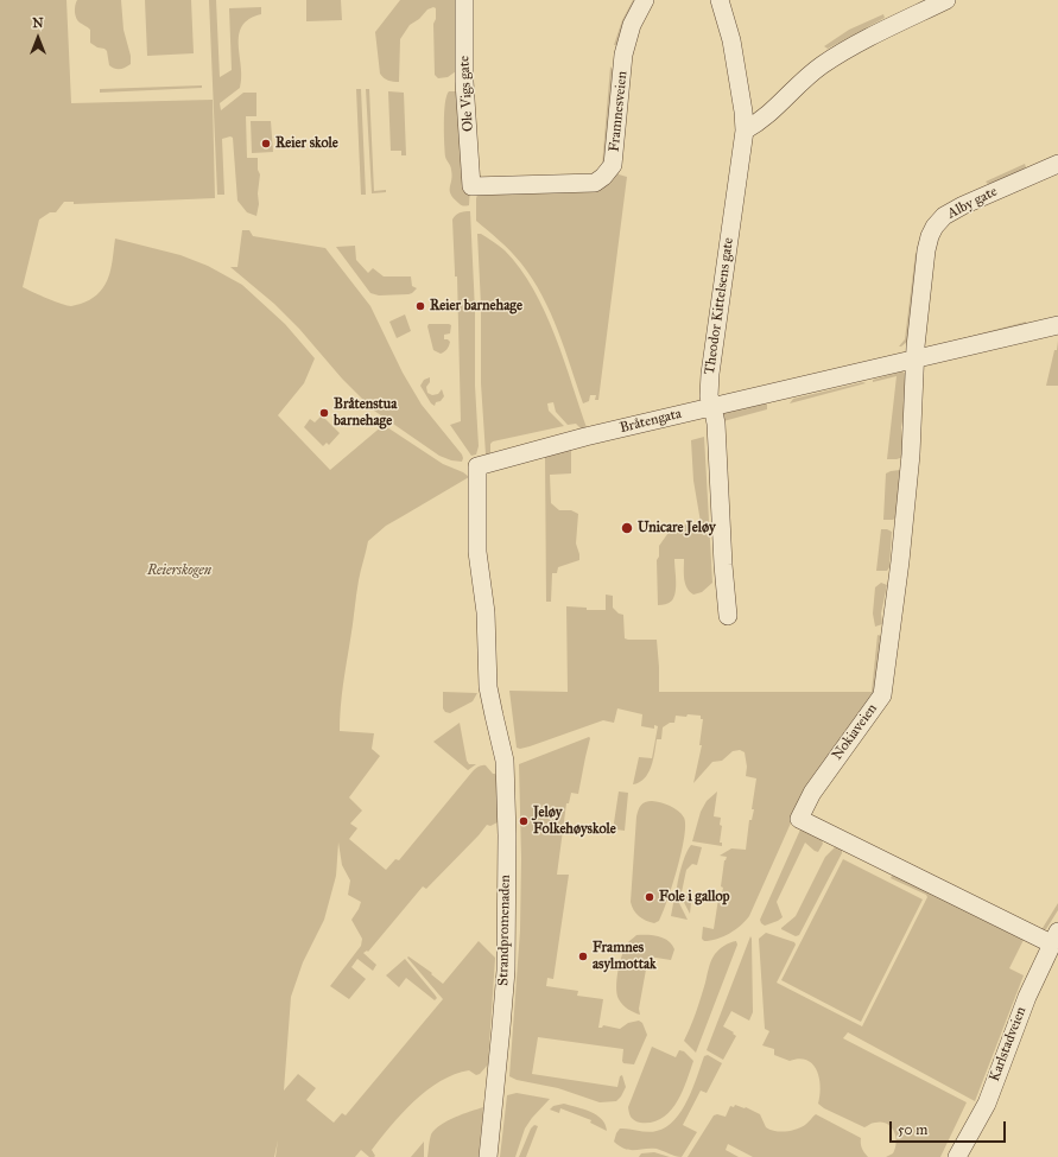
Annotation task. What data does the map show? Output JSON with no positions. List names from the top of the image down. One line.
{"streets":{"street":["Ole Vigs gate","Framnesveien","Alby gate","Theodor Kittelsens gate","Bråtengata","Nokiaveien","Strandpromenaden","Karlstadveien"]},"crossings":[["Ole Vigs gate","Framnesveien"],["Alby gate","Bråtengata"],["Alby gate","Nokiaveien"],["Theodor Kittelsens gate","Bråtengata"],["Bråtengata","Nokiaveien"],["Bråtengata","Strandpromenaden"],["Nokiaveien","Karlstadveien"]],"parks":["Reierskogen"],"places":["Reier skole","Reier barnehage","Bråtenstua barnehage","Unicare Jeløy","Jeløy Folkehøyskole","Fole i gallop","Framnes asylmottak"],"scale_bar":"50 m","north":"top"}
